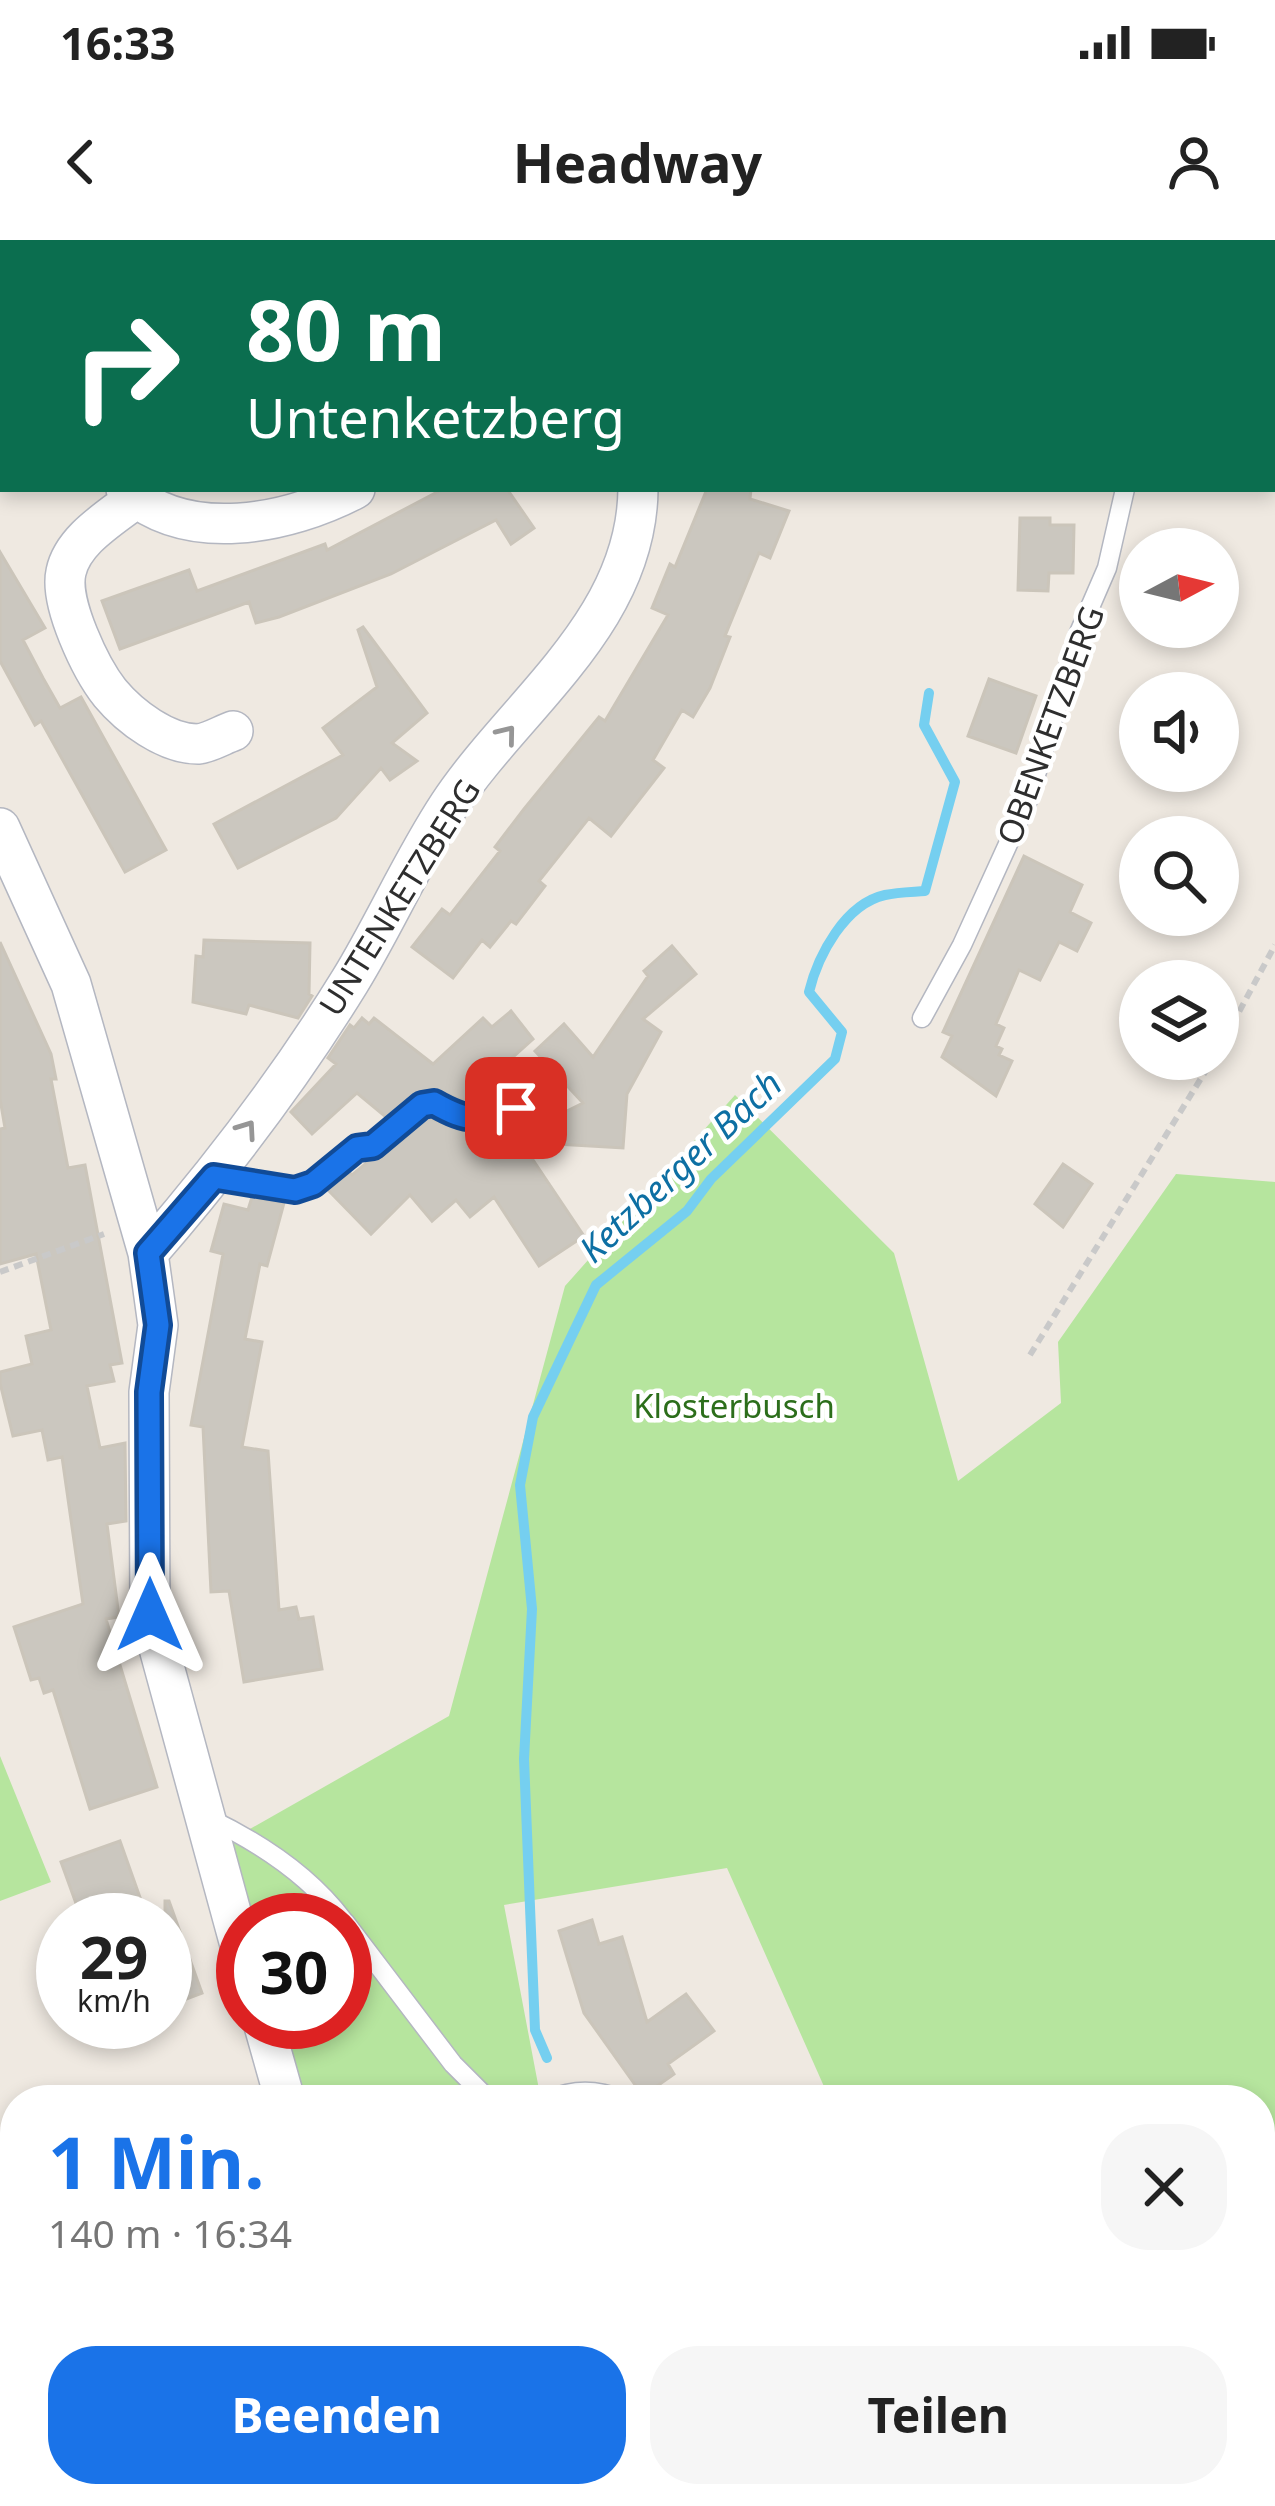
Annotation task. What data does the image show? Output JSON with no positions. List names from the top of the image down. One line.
{"streets":{"street":["UNTENKETZBERG"],"lane":["OBENKETZBERG"]},"one_way":["UNTENKETZBERG"],"water":["Ketzberger Bach"],"parks":["Klosterbusch"],"north":"right","page":{"status":"16:33","header":"Headway","turn":["80 m","Untenketzberg"],"speed":"29 km/h","limit":"30","heading":["1 Min.","140 m · 16:34"],"buttons":["Beenden","Teilen"]}}
